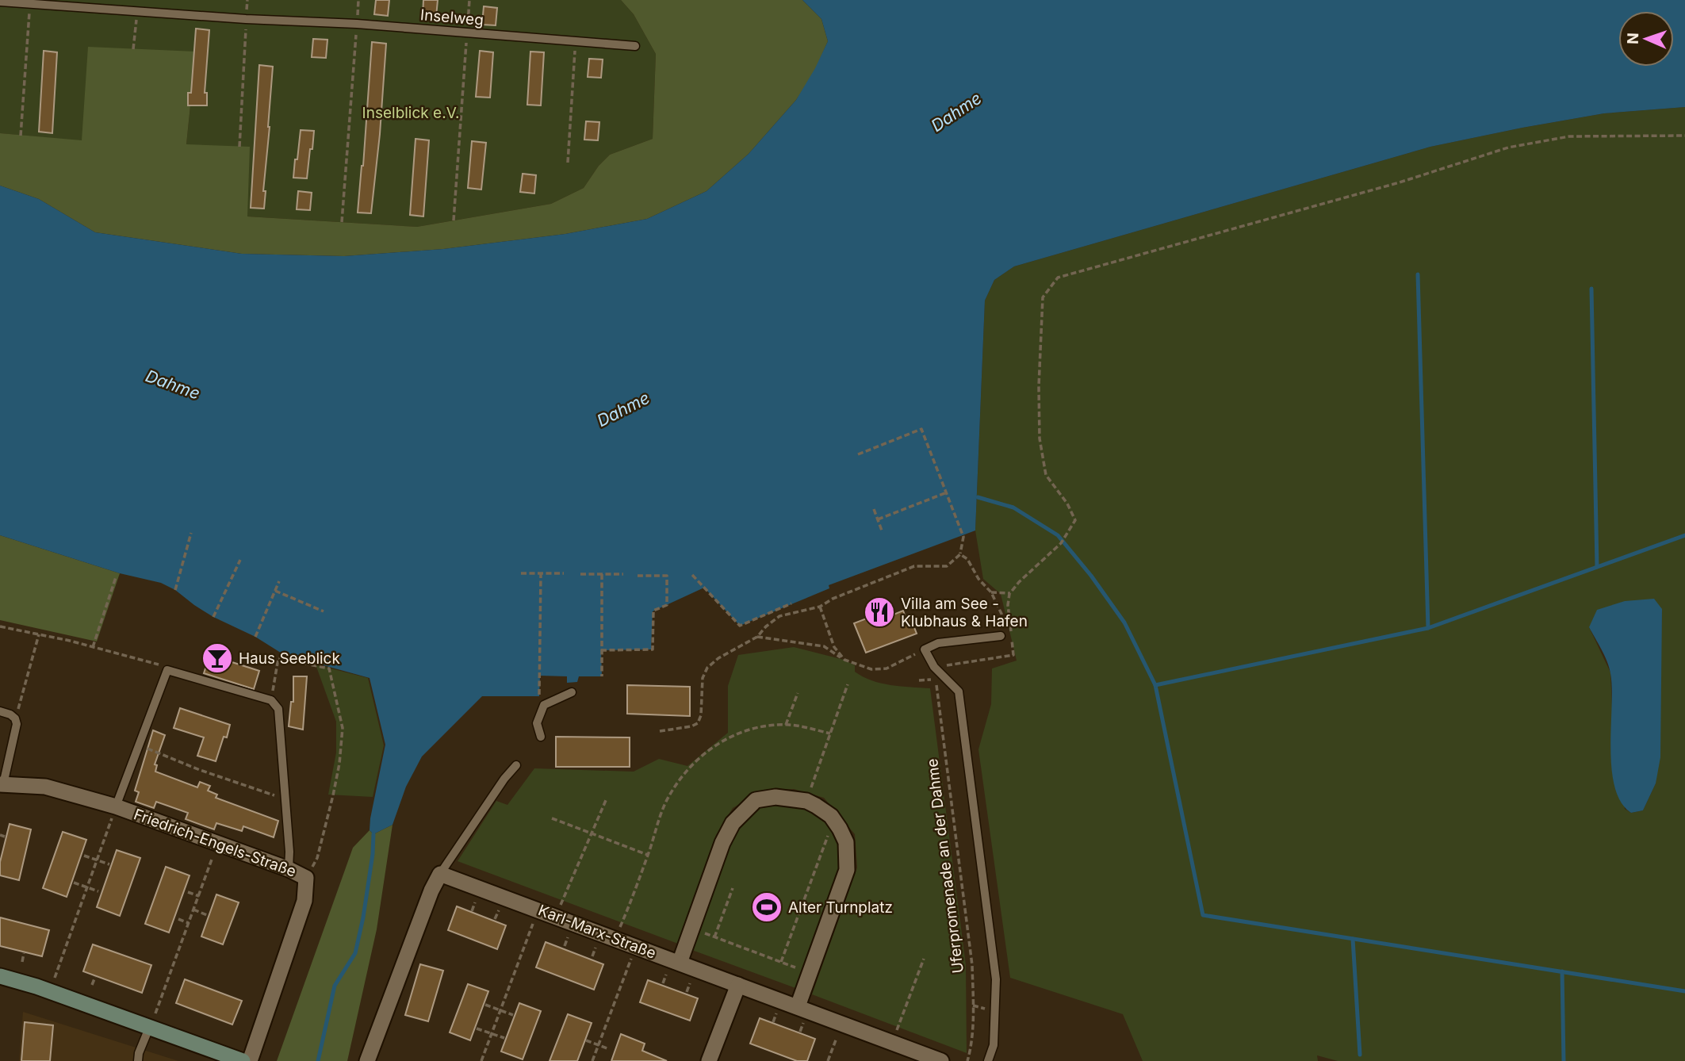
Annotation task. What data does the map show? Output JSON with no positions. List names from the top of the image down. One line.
{"streets":{"main road":["Friedrich-Engels-Straße"],"street":["Karl-Marx-Straße"],"lane":["Inselweg"],"path":["Uferpromenade an der Dahme"]},"water":["Dahme"],"parks":["Inselblick e.V."],"places":{"restaurant":["Villa am See - Klubhaus & Hafen"],"bar":["Haus Seeblick"],"sports":["Alter Turnplatz"]},"north":"left"}
